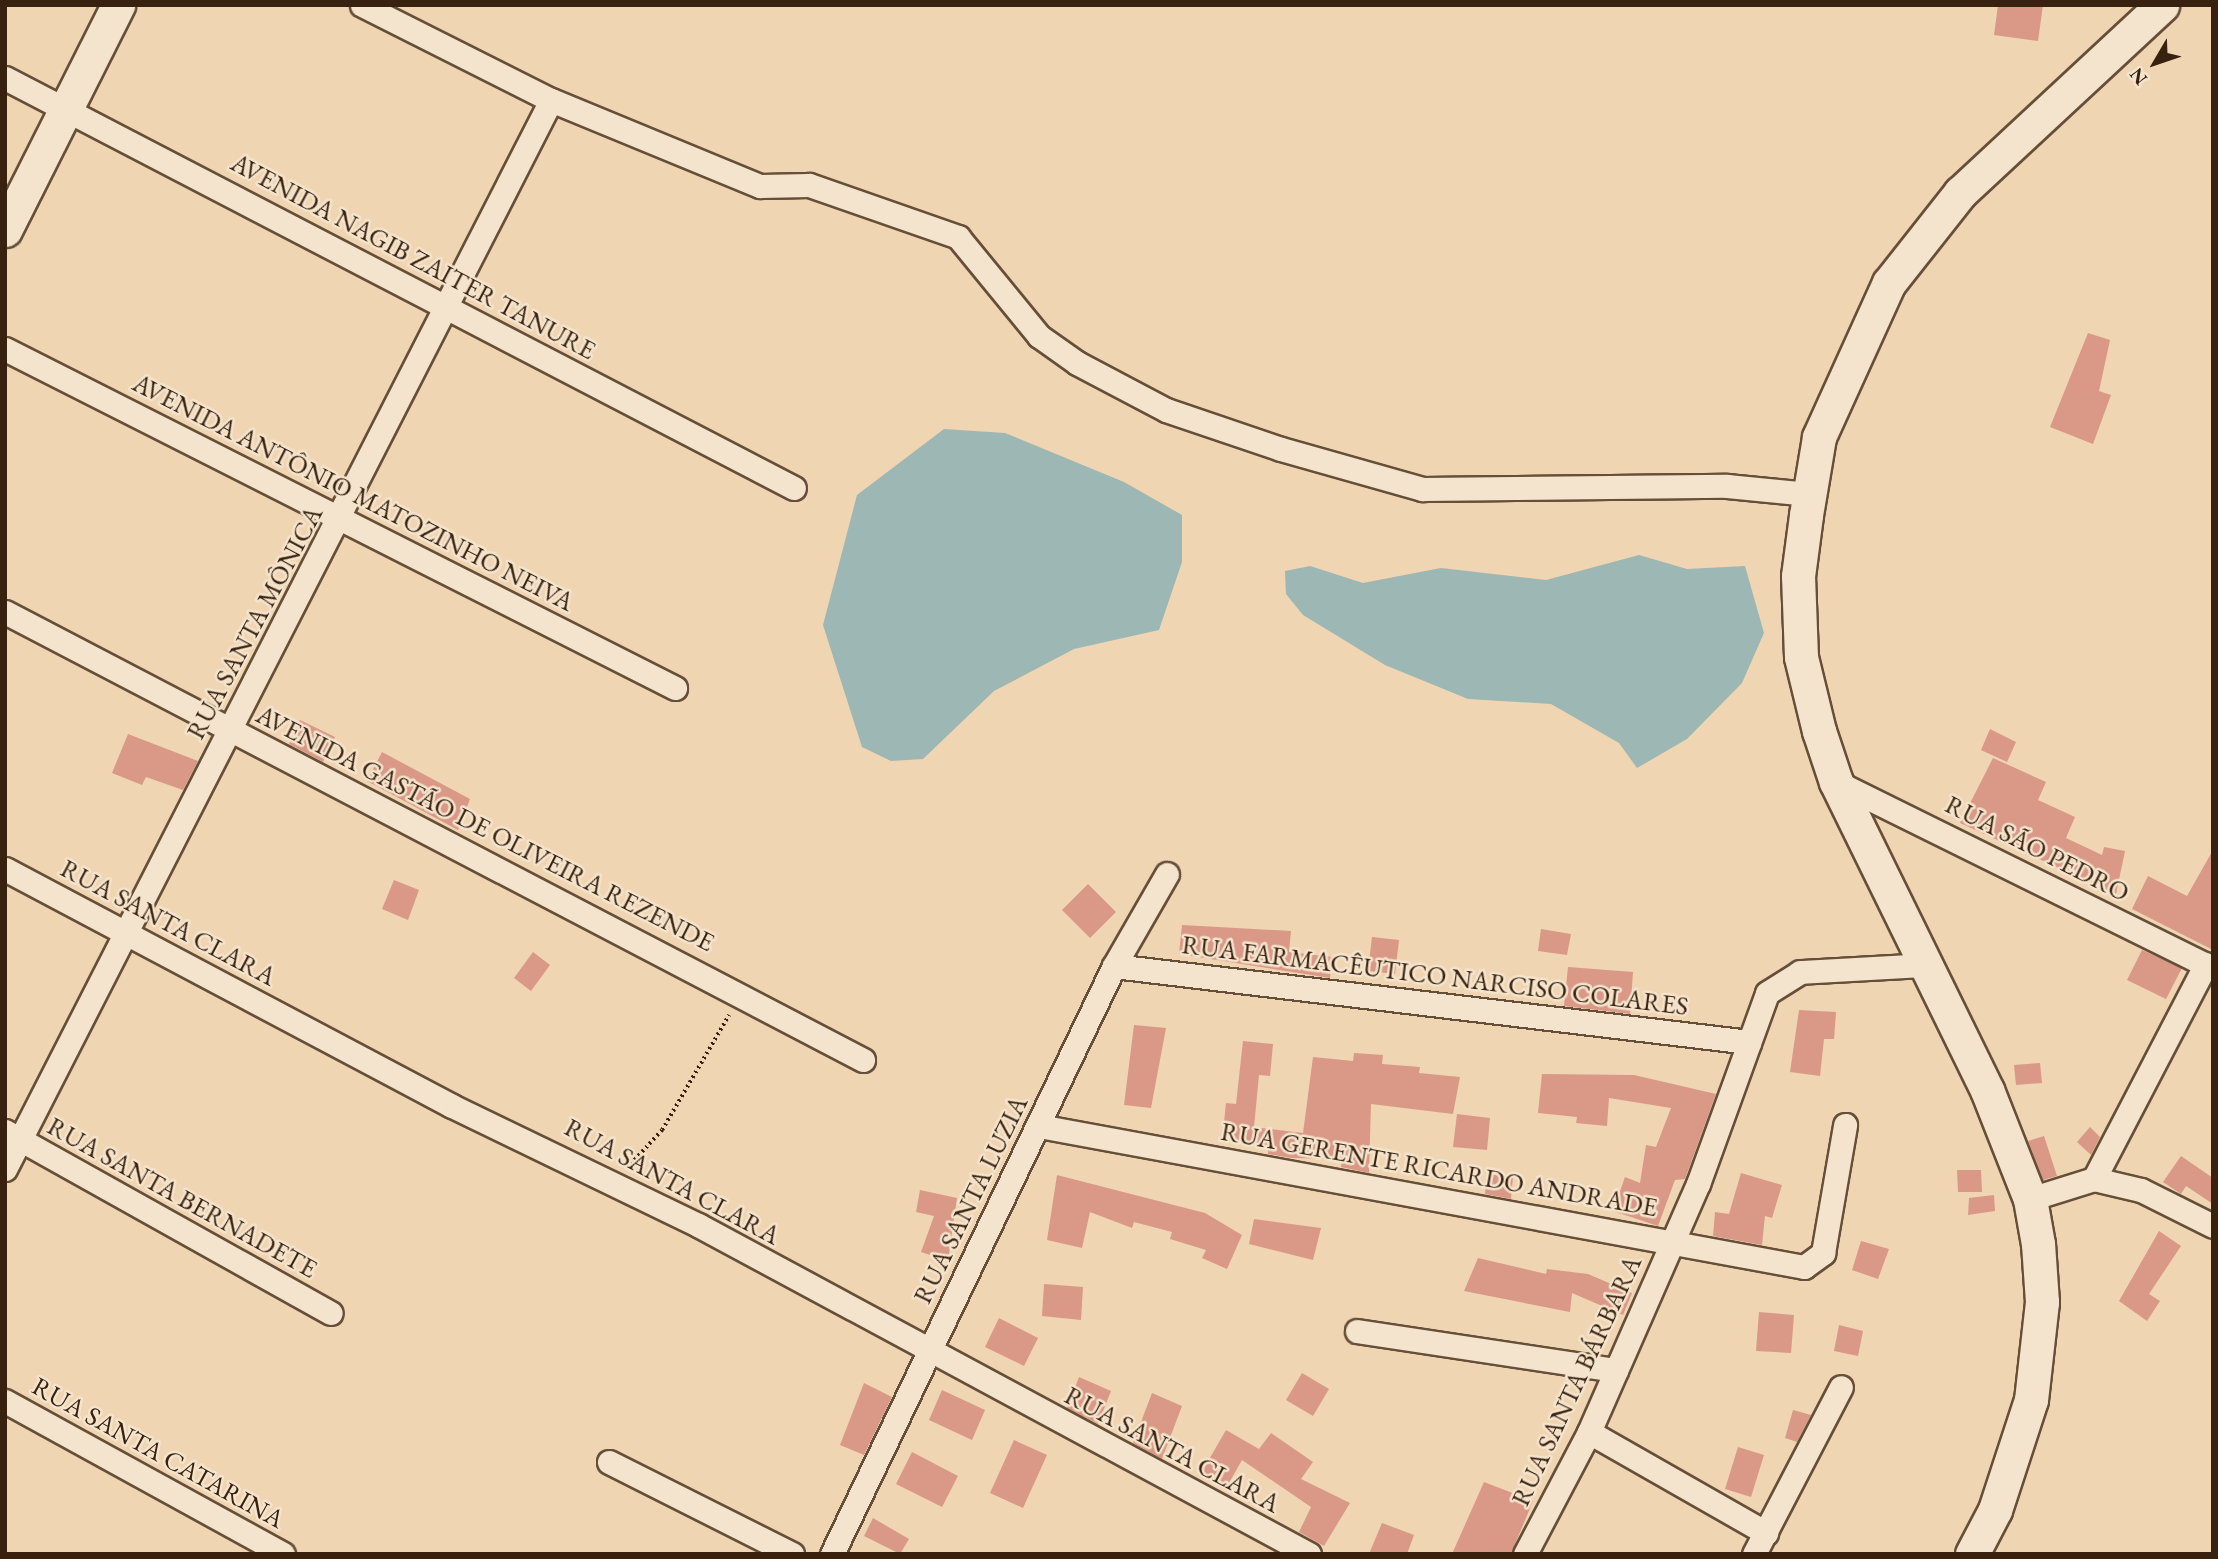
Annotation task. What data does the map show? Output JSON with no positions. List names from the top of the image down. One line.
{"streets":{"street":["AVENIDA NAGIB ZAITER TANURE","AVENIDA ANTÔNIO MATOZINHO NEIVA","RUA SANTA MÔNICA","AVENIDA GASTÃO DE OLIVEIRA REZENDE","RUA SÃO PEDRO","RUA SANTA CLARA","RUA FARMACÊUTICO NARCISO COLARES","RUA GERENTE RICARDO ANDRADE","RUA SANTA BERNADETE","RUA SANTA LUZIA","RUA SANTA BÁRBARA","RUA SANTA CATARINA"]},"crossings":[["AVENIDA NAGIB ZAITER TANURE","RUA SANTA MÔNICA"],["AVENIDA ANTÔNIO MATOZINHO NEIVA","RUA SANTA MÔNICA"],["RUA SANTA MÔNICA","AVENIDA GASTÃO DE OLIVEIRA REZENDE"],["RUA SANTA MÔNICA","RUA SANTA CLARA"],["RUA SANTA MÔNICA","RUA SANTA BERNADETE"],["RUA SANTA CLARA","RUA SANTA LUZIA"],["RUA FARMACÊUTICO NARCISO COLARES","RUA SANTA LUZIA"],["RUA FARMACÊUTICO NARCISO COLARES","RUA SANTA BÁRBARA"],["RUA GERENTE RICARDO ANDRADE","RUA SANTA LUZIA"],["RUA GERENTE RICARDO ANDRADE","RUA SANTA BÁRBARA"]],"north":"bottom left"}
